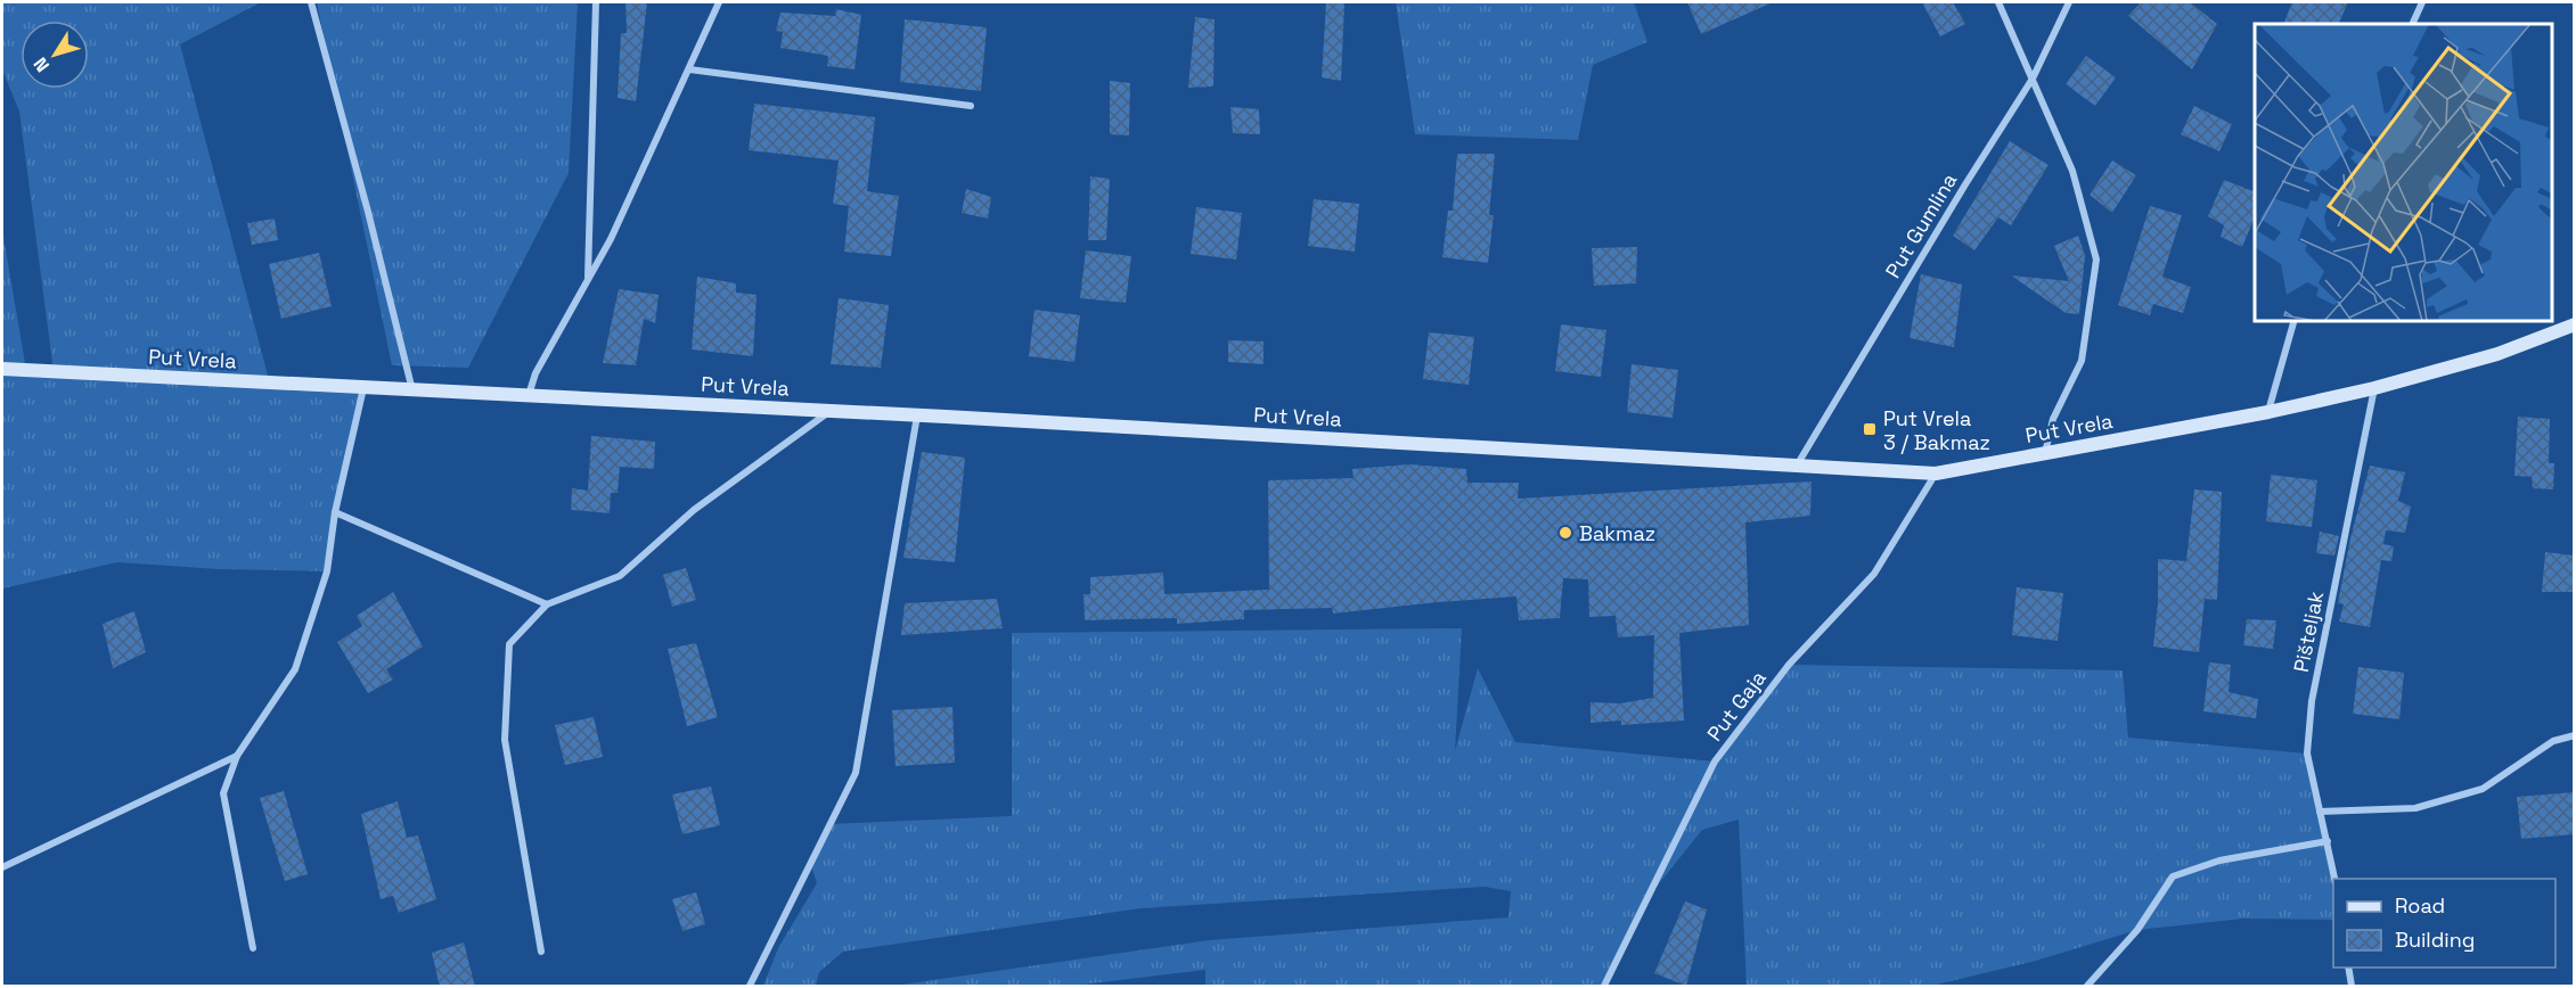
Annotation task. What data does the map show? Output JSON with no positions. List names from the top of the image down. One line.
{"streets":{"main road":["Put Vrela"],"street":["Put Gumlina","Pišteljak","Put Gaja"]},"crossings":[["Put Gumlina","Put Vrela"],["Put Vrela","Pišteljak"],["Put Vrela","Put Gaja"]],"places":{"transit":["Put Vrela 3 / Bakmaz"],"other":["Bakmaz"]},"legend":["Road","Building"],"north":"bottom left"}
